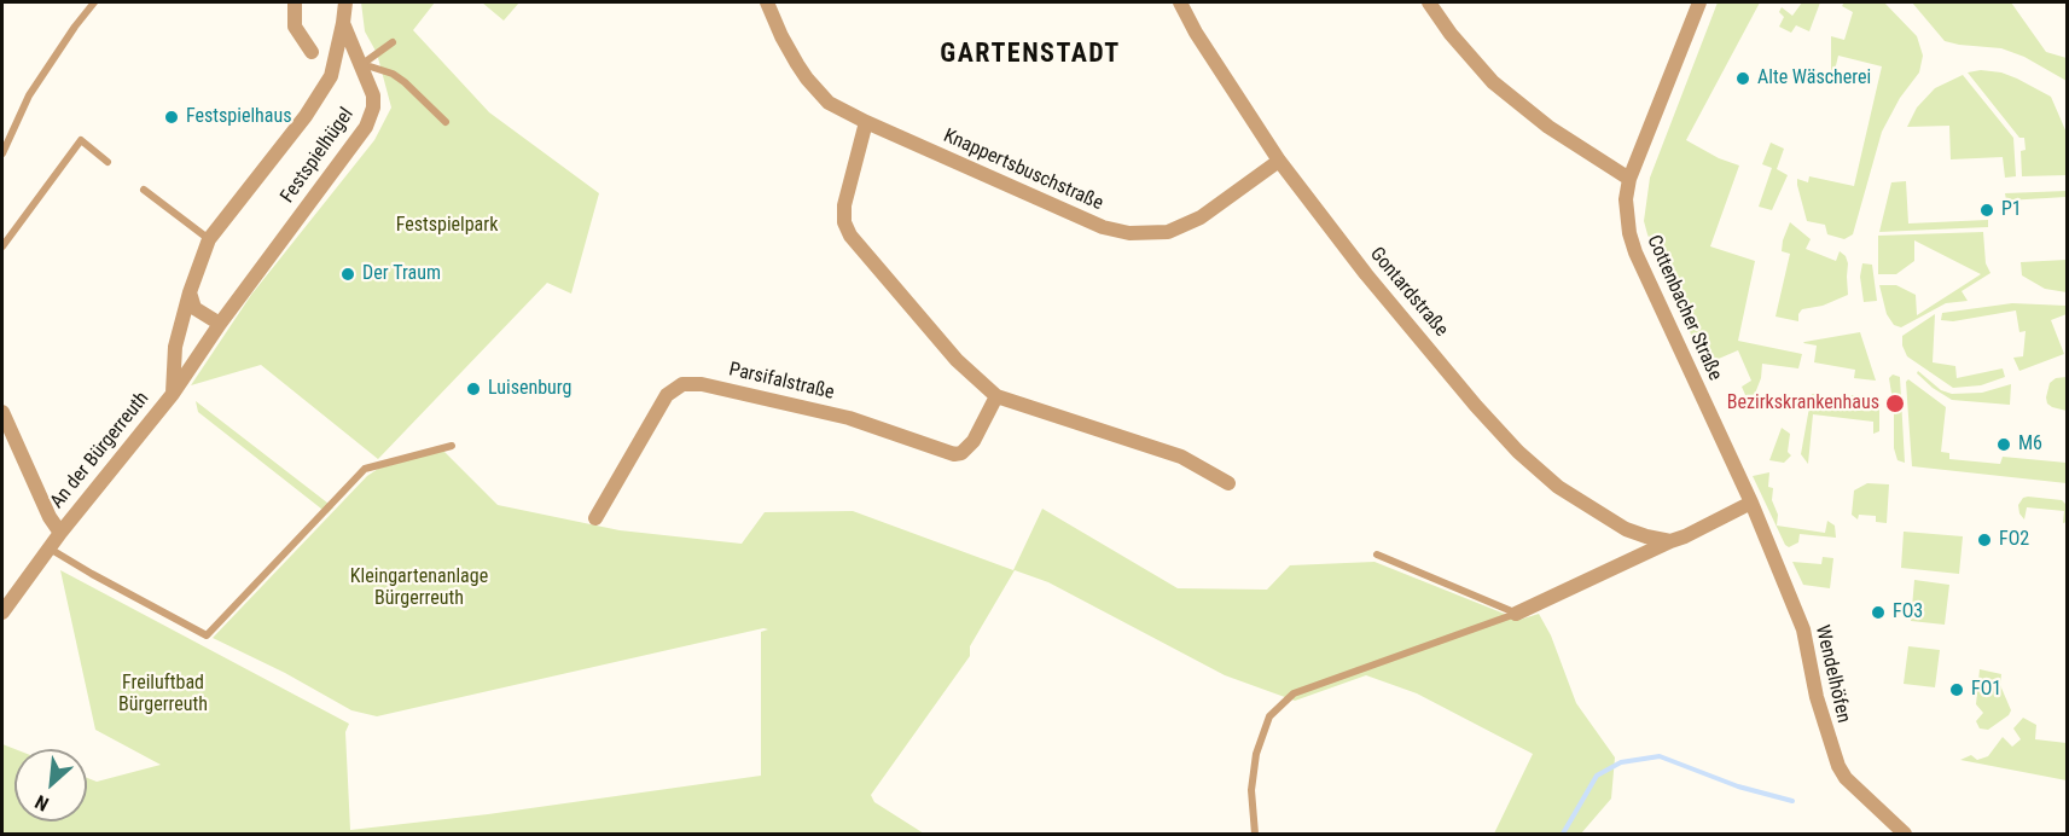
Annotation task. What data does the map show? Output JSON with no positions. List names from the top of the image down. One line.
{"streets":{"street":["Festspielhügel","Knappertsbuschstraße","Gontardstraße","Cottenbacher Straße","Parsifalstraße","An der Bürgerreuth","Wendelhöfen"]},"crossings":[["Festspielhügel","An der Bürgerreuth"],["Knappertsbuschstraße","Gontardstraße"],["Cottenbacher Straße","Wendelhöfen"]],"districts":["GARTENSTADT"],"parks":["Festspielpark","Kleingartenanlage Bürgerreuth","Freiluftbad Bürgerreuth"],"places":["Alte Wäscherei","Festspielhaus","P1","Der Traum","Luisenburg","Bezirkskrankenhaus","M6","FO2","FO3","FO1"],"north":"bottom left"}
